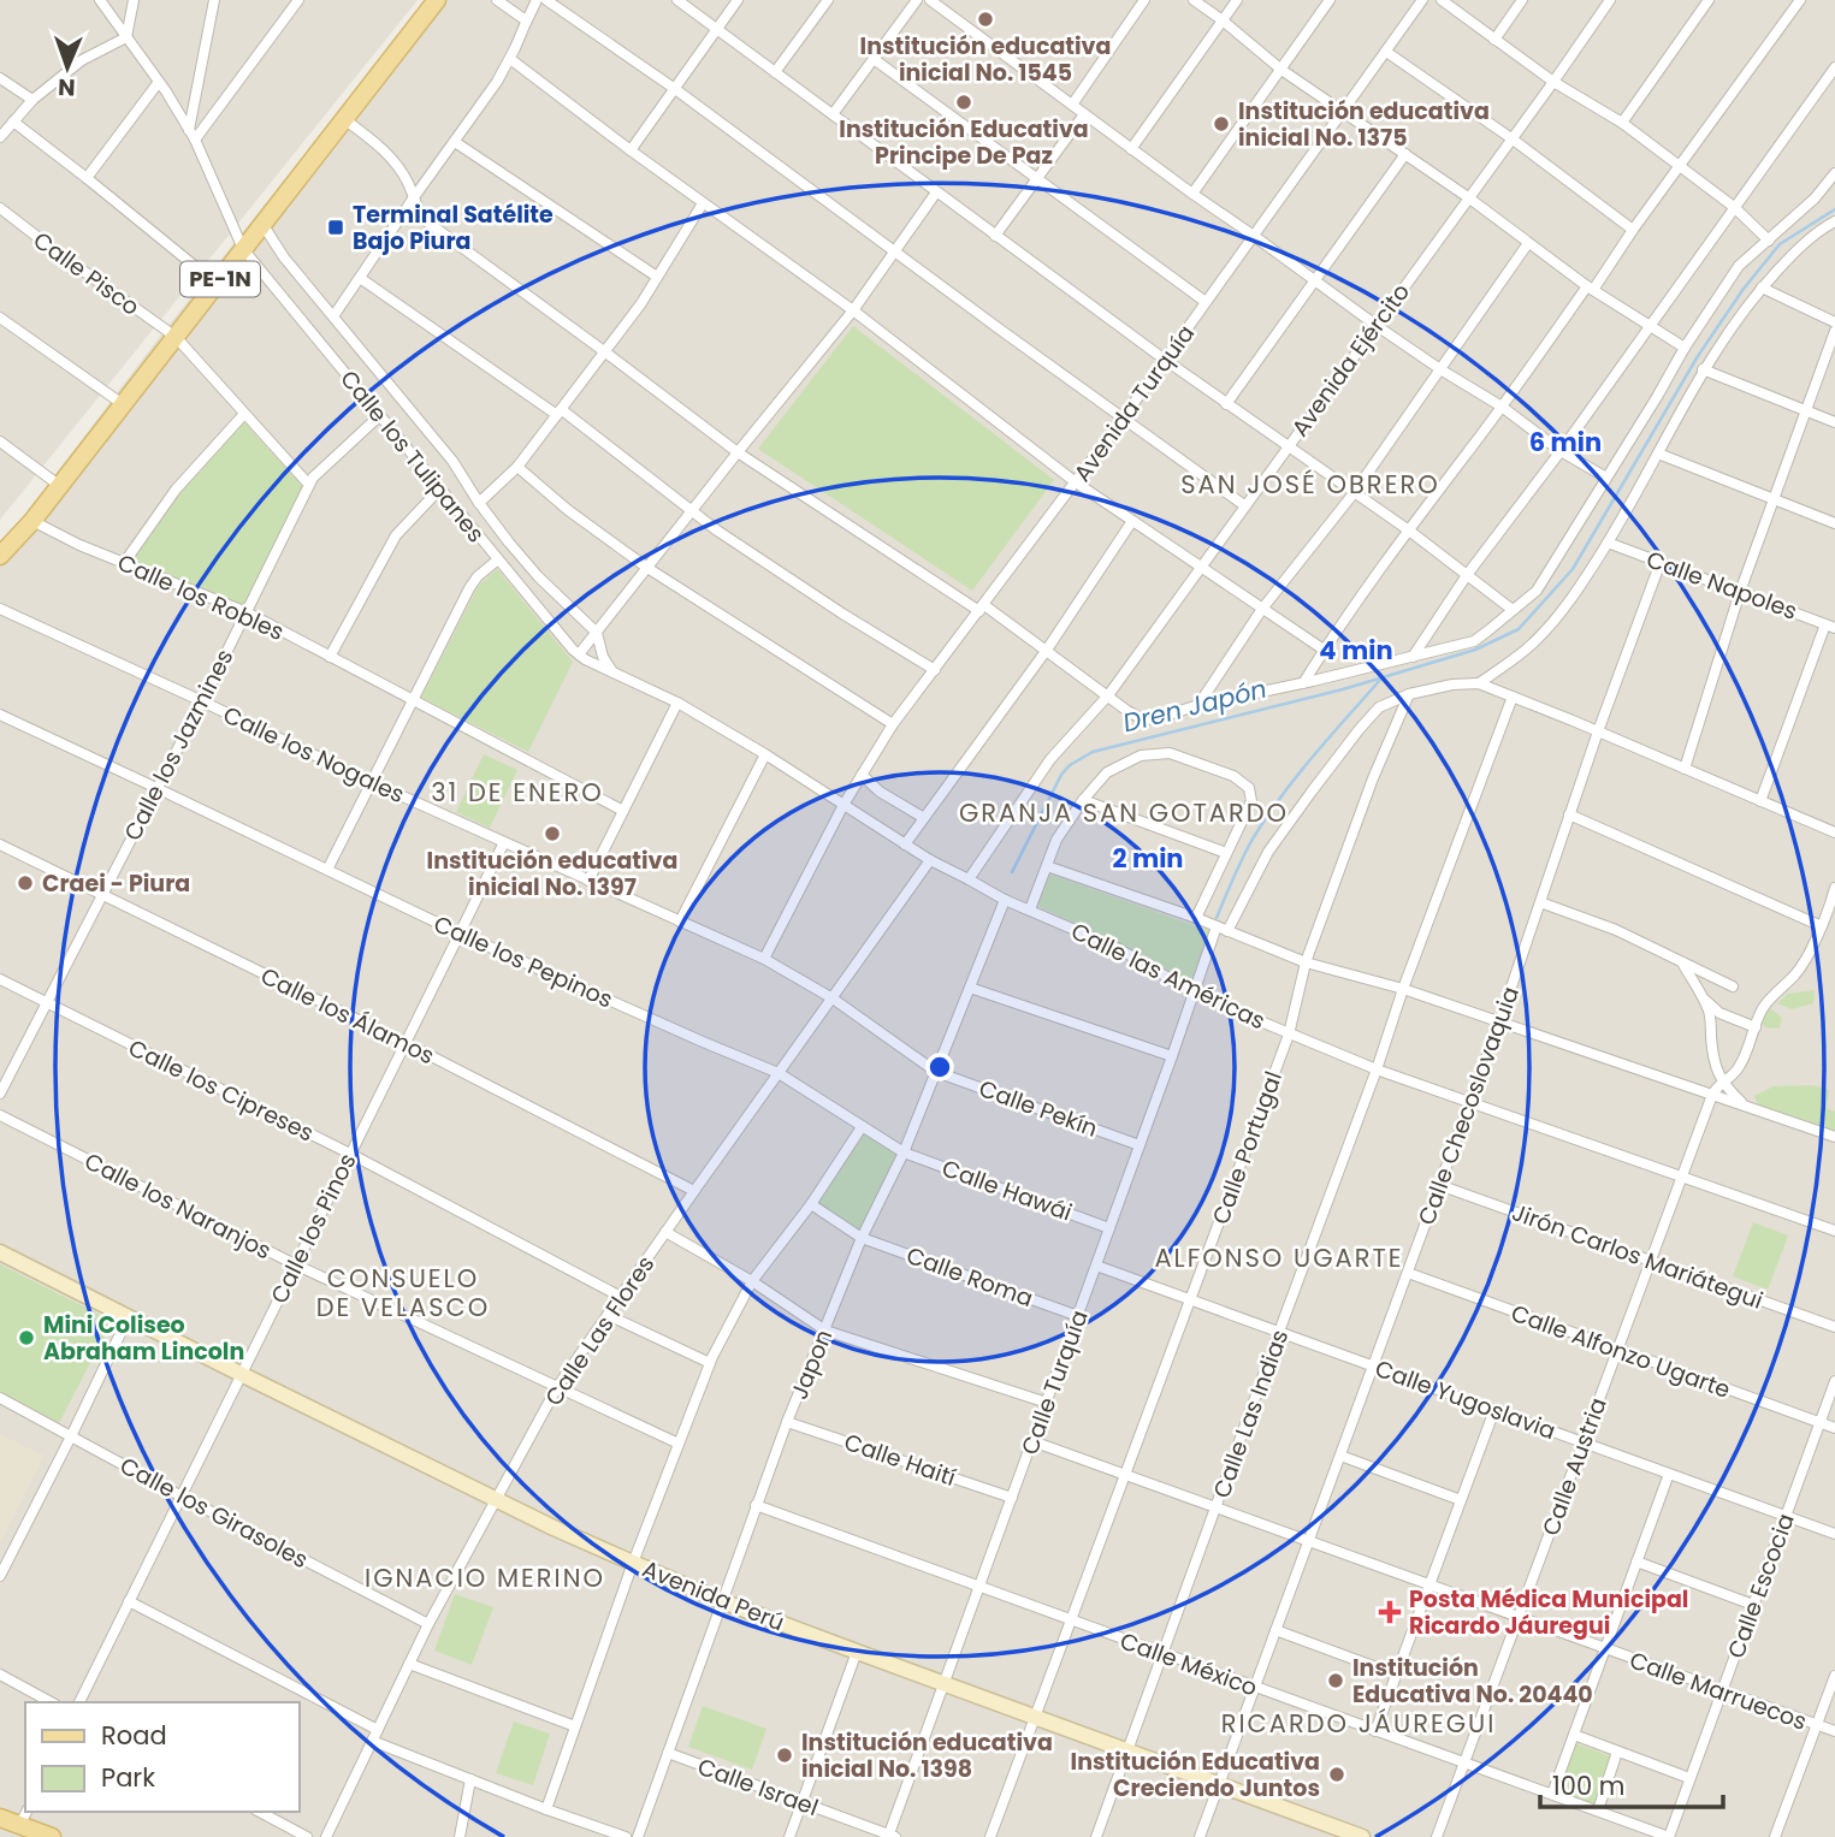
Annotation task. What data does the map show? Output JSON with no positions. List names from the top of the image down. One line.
{"streets":{"main road":["PE-1N"],"street":["Calle Pisco","Avenida Ejército","Avenida Turquía","Calle los Tulipanes","Calle Napoles","Calle los Robles","Calle los Jazmines","Calle los Nogales","Calle los Pepinos","Calle las Américas","Calle los Álamos","Calle los Cipreses","Calle Checoslovaquia","Calle Pekín","Calle Portugal","Calle Hawái","Calle los Naranjos","Calle los Pinos","Jirón Carlos Mariátegui","Calle Roma","Calle Las Flores","Calle Alfonzo Ugarte","Japon","Calle Turquía","Calle Yugoslavia","Calle Las Indias","Calle Haití","Calle Austria","Calle los Girasoles","Calle Escocia","Avenida Perú","Calle México","Calle Marruecos","Calle Israel"]},"crossings":[["Calle Pisco","PE-1N"],["Calle Pisco","Calle los Jazmines"],["PE-1N","Calle los Tulipanes"],["PE-1N","Calle los Robles"],["Avenida Ejército","Calle las Américas"],["Avenida Turquía","Calle los Nogales"],["Avenida Turquía","Calle las Américas"],["Calle los Tulipanes","Calle los Jazmines"],["Calle los Tulipanes","Calle las Américas"],["Calle Napoles","Calle Checoslovaquia"],["Calle los Robles","Calle los Jazmines"],["Calle los Jazmines","Calle los Nogales"],["Calle los Jazmines","Calle los Pepinos"],["Calle los Jazmines","Calle los Álamos"],["Calle los Jazmines","Calle los Cipreses"],["Calle los Nogales","Calle Pekín"],["Calle los Nogales","Calle los Pinos"],["Calle los Nogales","Calle Las Flores"],["Calle los Nogales","Japon"],["Calle los Pepinos","Calle Hawái"],["Calle los Pepinos","Calle los Pinos"],["Calle los Pepinos","Calle Las Flores"],["Calle los Pepinos","Japon"],["Calle las Américas","Calle Checoslovaquia"],["Calle las Américas","Calle Portugal"],["Calle las Américas","Calle Las Flores"],["Calle las Américas","Japon"],["Calle las Américas","Calle Turquía"],["Calle las Américas","Calle Las Indias"],["Calle las Américas","Calle Austria"],["Calle los Álamos","Calle los Pinos"],["Calle los Álamos","Calle Las Flores"],["Calle los Cipreses","Calle los Pinos"],["Calle los Cipreses","Calle Las Flores"],["Calle Checoslovaquia","Jirón Carlos Mariátegui"],["Calle Checoslovaquia","Calle Alfonzo Ugarte"],["Calle Checoslovaquia","Calle Yugoslavia"],["Calle Checoslovaquia","Avenida Perú"],["Calle Checoslovaquia","Calle México"],["Calle Checoslovaquia","Calle Marruecos"],["Calle Pekín","Japon"],["Calle Pekín","Calle Turquía"],["Calle Portugal","Calle Turquía"],["Calle Portugal","Calle Yugoslavia"],["Calle Portugal","Avenida Perú"],["Calle Portugal","Calle México"],["Calle Portugal","Calle Marruecos"],["Calle Hawái","Japon"],["Calle Hawái","Calle Turquía"],["Calle los Naranjos","Calle los Pinos"],["Calle los Naranjos","Calle Las Flores"],["Calle los Pinos","Calle los Girasoles"],["Calle los Pinos","Avenida Perú"],["Jirón Carlos Mariátegui","Calle Austria"],["Calle Roma","Japon"],["Calle Roma","Calle Turquía"],["Calle Las Flores","Calle los Girasoles"],["Calle Las Flores","Avenida Perú"],["Calle Alfonzo Ugarte","Calle Austria"],["Calle Alfonzo Ugarte","Calle Escocia"],["Japon","Calle Haití"],["Japon","Avenida Perú"],["Japon","Calle México"],["Japon","Calle Israel"],["Calle Turquía","Calle Yugoslavia"],["Calle Turquía","Calle Haití"],["Calle Turquía","Avenida Perú"],["Calle Turquía","Calle México"],["Calle Turquía","Calle Marruecos"],["Calle Turquía","Calle Israel"],["Calle Yugoslavia","Calle Las Indias"],["Calle Yugoslavia","Calle Austria"],["Calle Yugoslavia","Calle Escocia"],["Calle Las Indias","Avenida Perú"],["Calle Las Indias","Calle México"],["Calle Las Indias","Calle Marruecos"],["Calle Austria","Calle México"],["Calle Austria","Calle Marruecos"],["Calle Escocia","Calle México"],["Calle Escocia","Calle Marruecos"]],"districts":["SAN JOSÉ OBRERO","31 DE ENERO","GRANJA SAN GOTARDO","ALFONSO UGARTE","CONSUELO DE VELASCO","IGNACIO MERINO","RICARDO JÁUREGUI"],"water":["Dren Japón"],"places":{"other":["Institución educativa inicial No. 1545","Institución Educativa Principe De Paz","Institución educativa inicial No. 1375","Institución educativa inicial No. 1397","Craei - Piura","Mini Coliseo Abraham Lincoln","Institución Educativa No. 20440","Institución educativa inicial No. 1398","Institución Educativa Creciendo Juntos"],"transit":["Terminal Satélite Bajo Piura"],"health":["Posta Médica Municipal Ricardo Jáuregui"]},"legend":["Road","Park"],"scale_bar":"100 m","north":"bottom","rings":["6 min","4 min","2 min"]}
